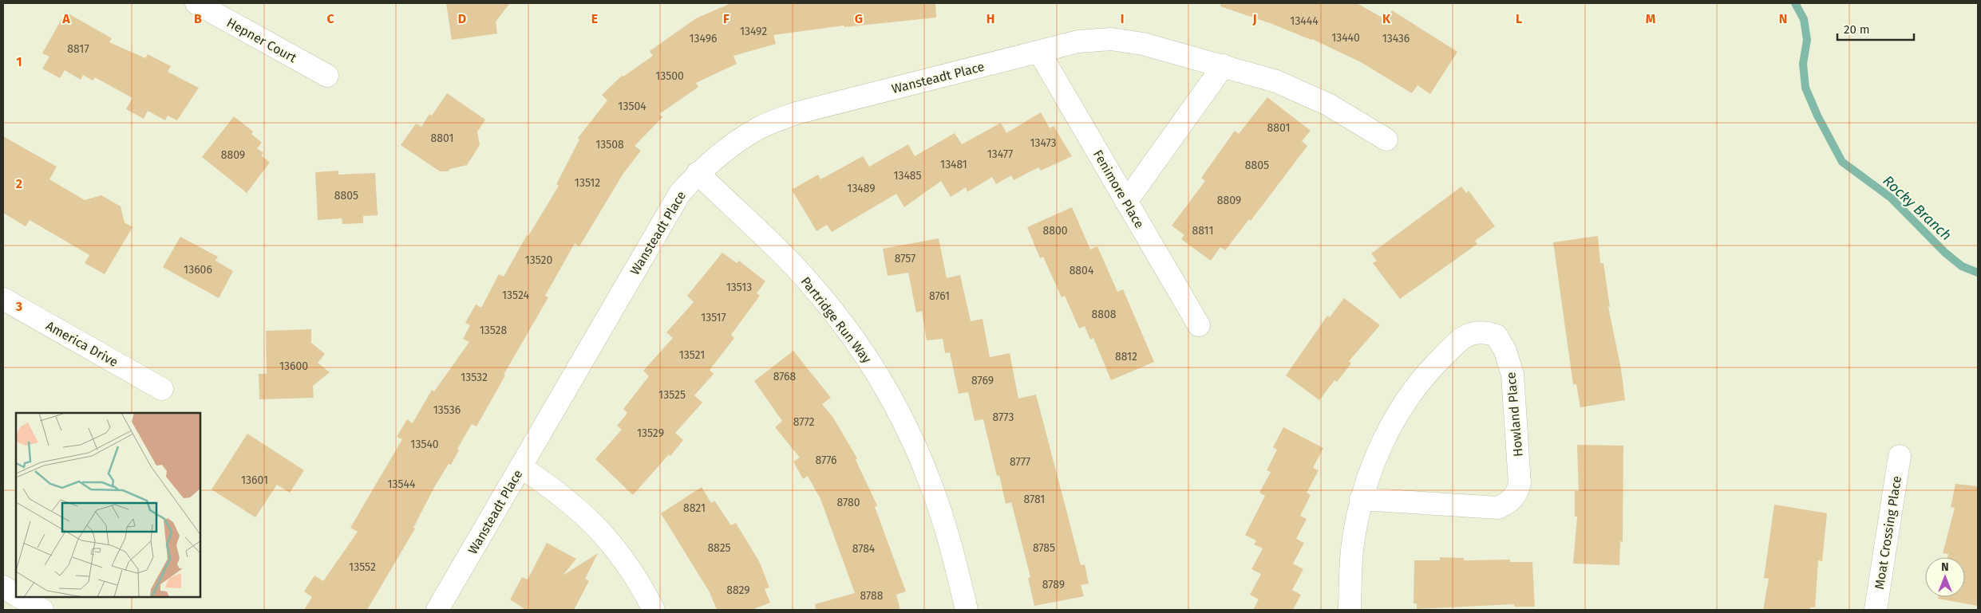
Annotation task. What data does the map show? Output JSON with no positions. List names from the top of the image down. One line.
{"streets":{"street":["Hepner Court","Wansteadt Place","Fenimore Place","Partridge Run Way","America Drive","Howland Place","Moat Crossing Place"]},"crossings":[["Wansteadt Place","Fenimore Place"],["Wansteadt Place","Partridge Run Way"]],"water":["Rocky Branch"],"house_numbers":["13444","13492","13440","13496","13436","8817","13500","13504","8801","8801","13473","13508","13477","8809","13481","8805","13485","13512","13489","8805","8809","8800","8811","8757","13520","13606","8804","13513","13524","8761","8808","13517","13528","13521","8812","13600","8768","13532","8769","13525","13536","8773","8772","13529","13540","8776","8777","13601","13544","8781","8780","8821","8825","8785","8784","13552","8789","8829","8788"],"scale_bar":"20 m","north":"top","grid":{"columns":["A","B","C","D","E","F","G","H","I","J","K","L","M","N"],"rows":["1","2","3"]}}
